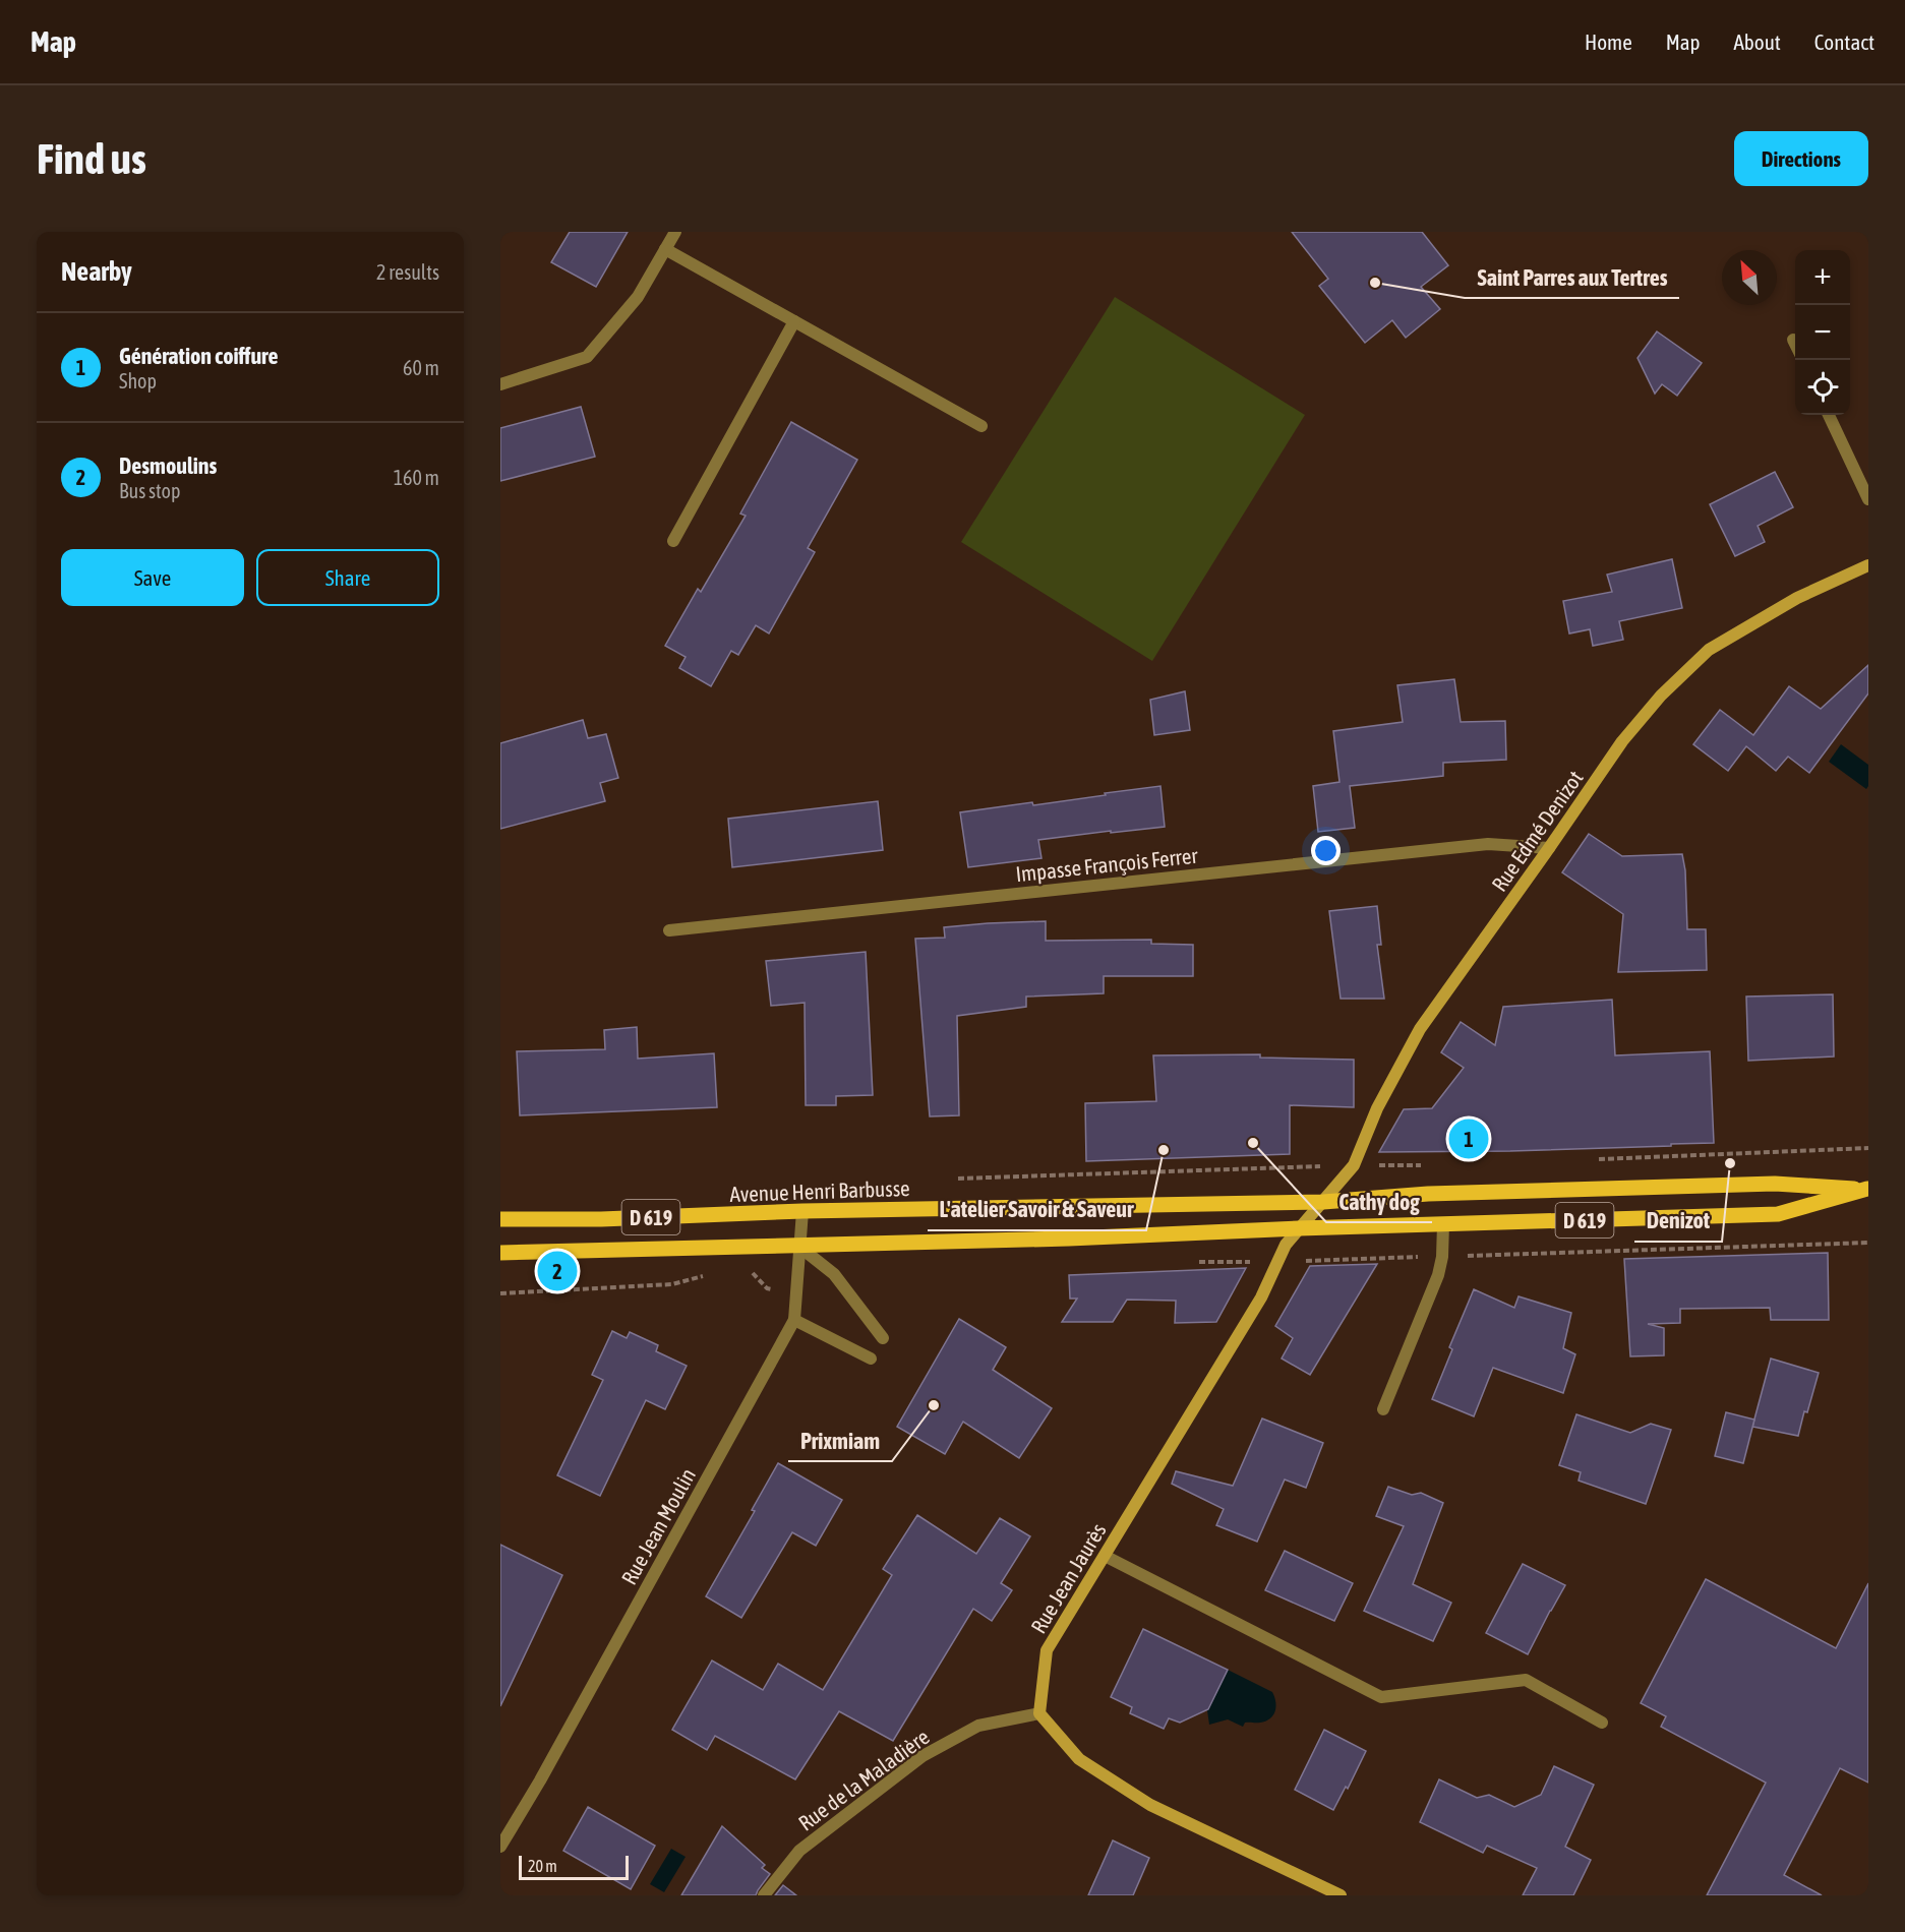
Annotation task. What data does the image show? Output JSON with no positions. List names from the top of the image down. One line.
{"streets":{"main road":["Avenue Henri Barbusse","D 619"],"street":["Rue Edmé Denizot","Impasse François Ferrer","Rue Jean Moulin","Rue Jean Jaurès","Rue de la Maladière"]},"crossings":[["Rue Edmé Denizot","Impasse François Ferrer"],["Rue Edmé Denizot","Avenue Henri Barbusse"],["Rue Edmé Denizot","D 619"],["Rue Edmé Denizot","Rue Jean Jaurès"],["Avenue Henri Barbusse","D 619"],["Avenue Henri Barbusse","Rue Jean Moulin"],["Avenue Henri Barbusse","Rue Jean Jaurès"],["D 619","Rue Jean Moulin"],["D 619","Rue Jean Jaurès"],["Rue Jean Jaurès","Rue de la Maladière"]],"places":["Saint Parres aux Tertres","Cathy dog","L'atelier Savoir & Saveur","Denizot","Prixmiam"],"scale_bar":"20 m","north":"top left","page":{"header":"Map","nav":["Home","Map","About","Contact"],"buttons":["Directions",["Save","Share"]],"title":"Find us","heading":["Nearby","2 results"],"map_buttons":["+","−"],"list":[{"mark":"1","name":"Génération coiffure","note":"Shop","value":"60 m"},{"mark":"2","name":"Desmoulins","note":"Bus stop","value":"160 m"}],"pins":["1","2"],"scale":"20 m"}}
